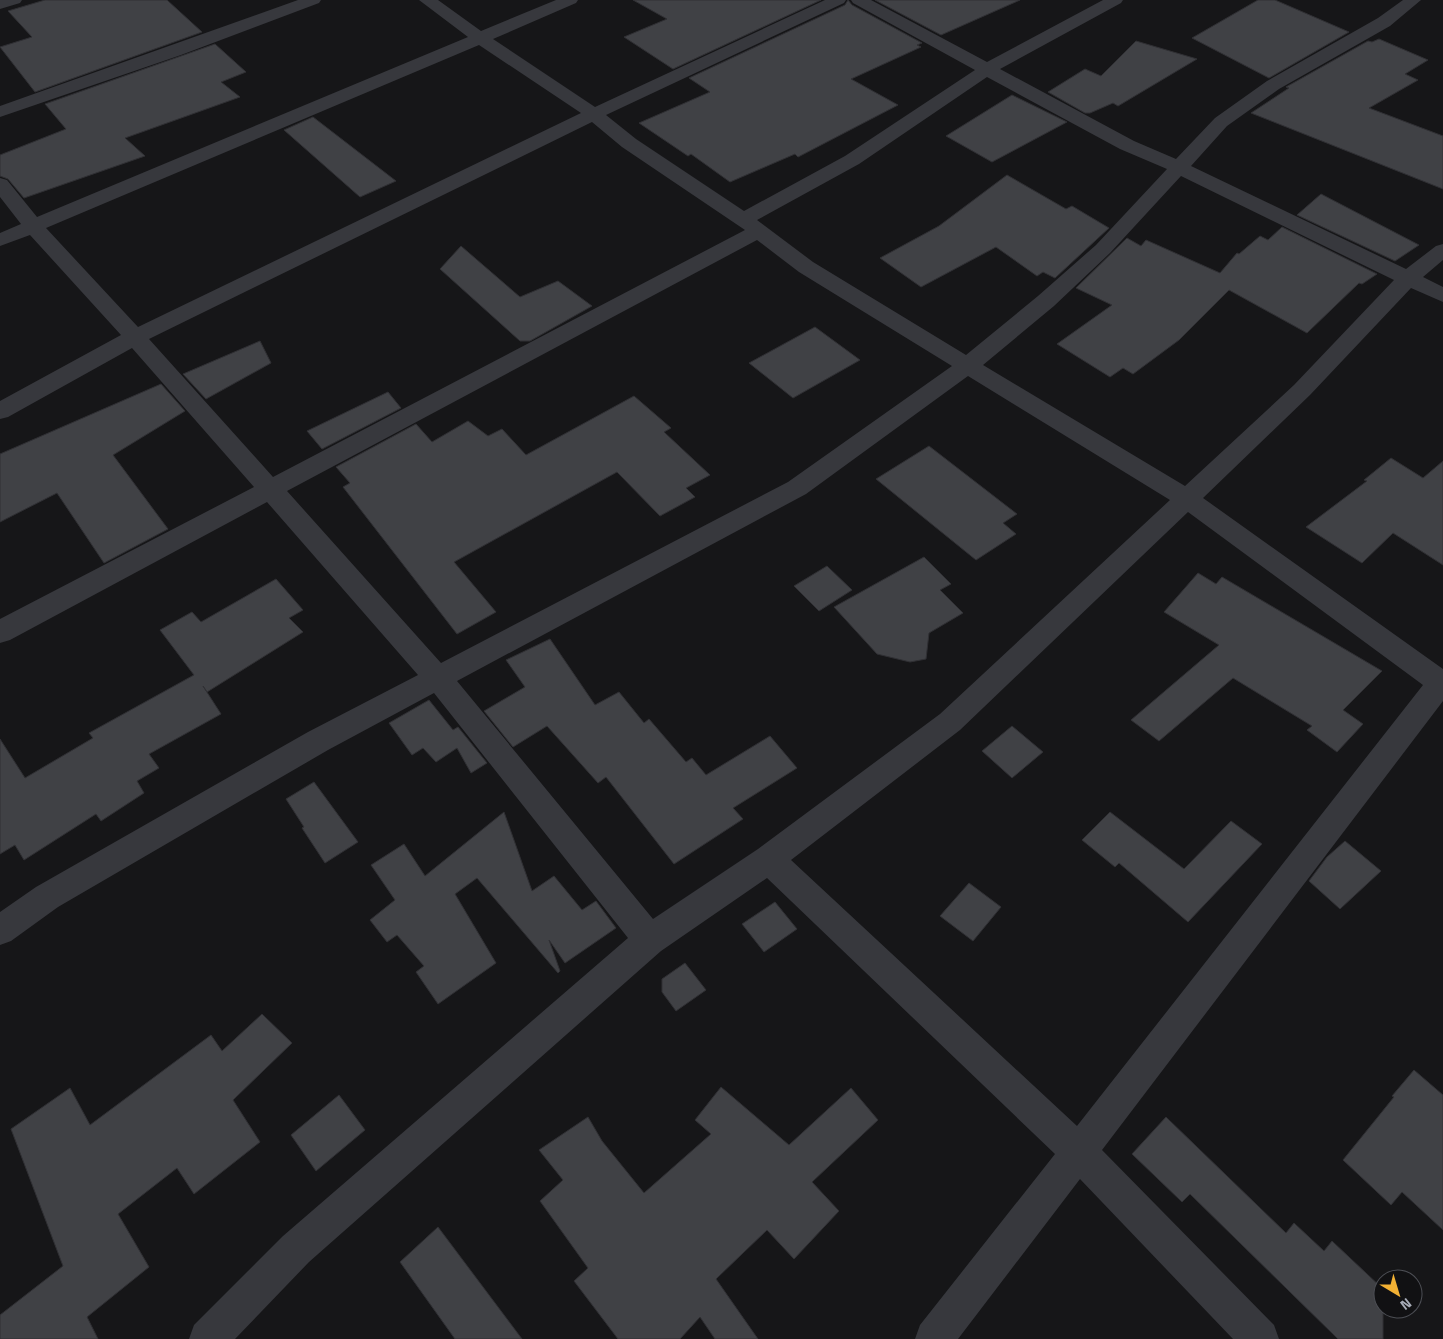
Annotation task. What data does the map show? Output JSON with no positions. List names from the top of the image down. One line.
{"north":"bottom right"}
